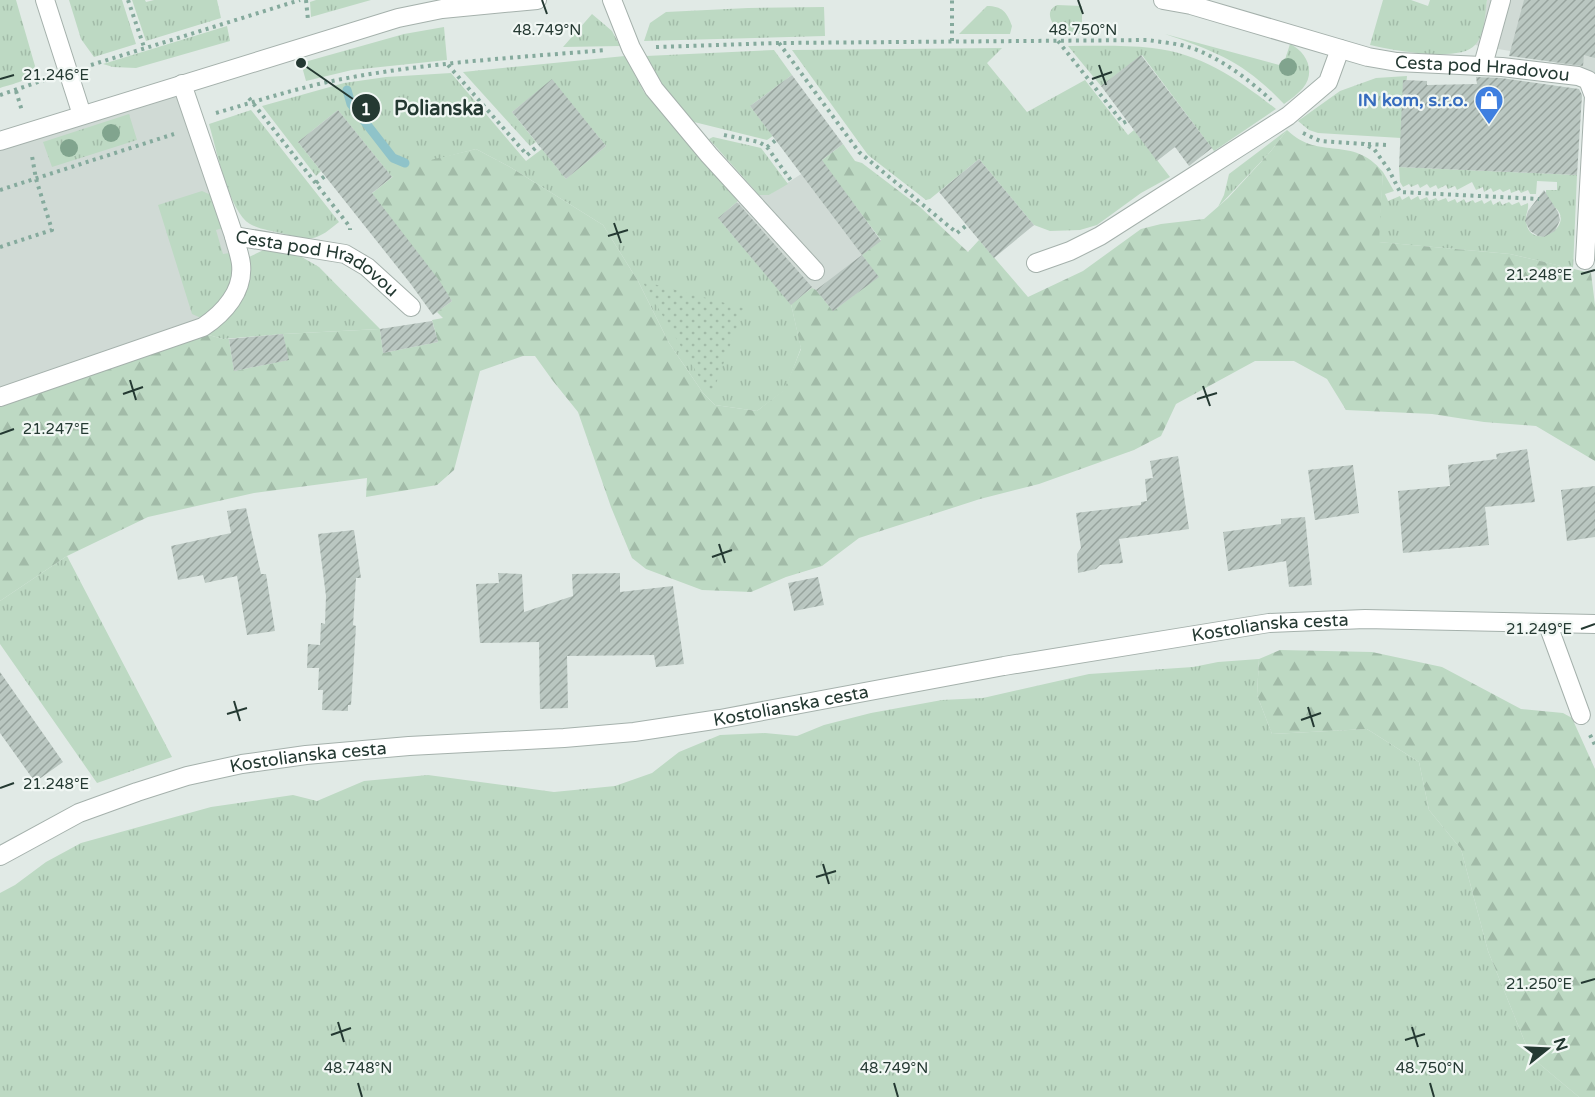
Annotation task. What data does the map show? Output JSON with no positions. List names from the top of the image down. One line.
{"streets":{"street":["Cesta pod Hradovou","Kostolianska cesta"]},"places":{"other":["Polianska"],"shop":["IN kom, s.r.o."]},"north":"right","coordinates":["48.749°N","48.750°N","21.246°E","21.248°E","21.247°E","21.249°E","21.250°E","48.748°N"]}
